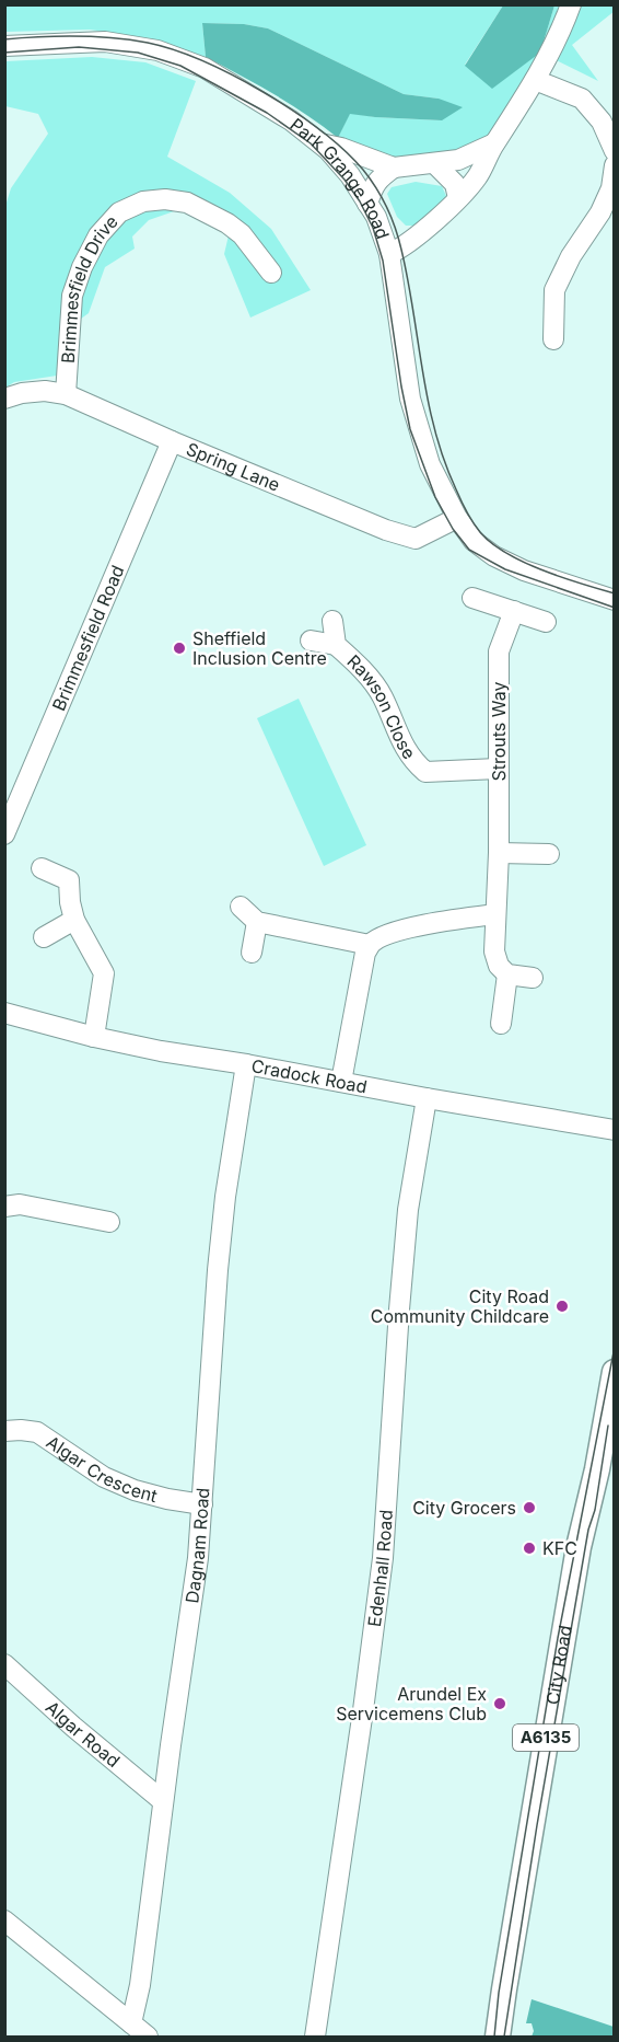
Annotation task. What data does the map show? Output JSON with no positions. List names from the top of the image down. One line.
{"streets":{"main road":["City Road","A6135"],"street":["Park Grange Road","Brimmesfield Drive","Spring Lane","Brimmesfield Road","Rawson Close","Strouts Way","Cradock Road","Algar Crescent","Dagnam Road","Edenhall Road","Algar Road"]},"crossings":[["Park Grange Road","Spring Lane"],["Brimmesfield Drive","Spring Lane"],["Spring Lane","Brimmesfield Road"],["Rawson Close","Strouts Way"],["Cradock Road","Dagnam Road"],["Cradock Road","Edenhall Road"],["Algar Crescent","Dagnam Road"],["Dagnam Road","Algar Road"]],"places":["Sheffield Inclusion Centre","City Road Community Childcare","City Grocers","KFC","Arundel Ex Servicemens Club"]}
